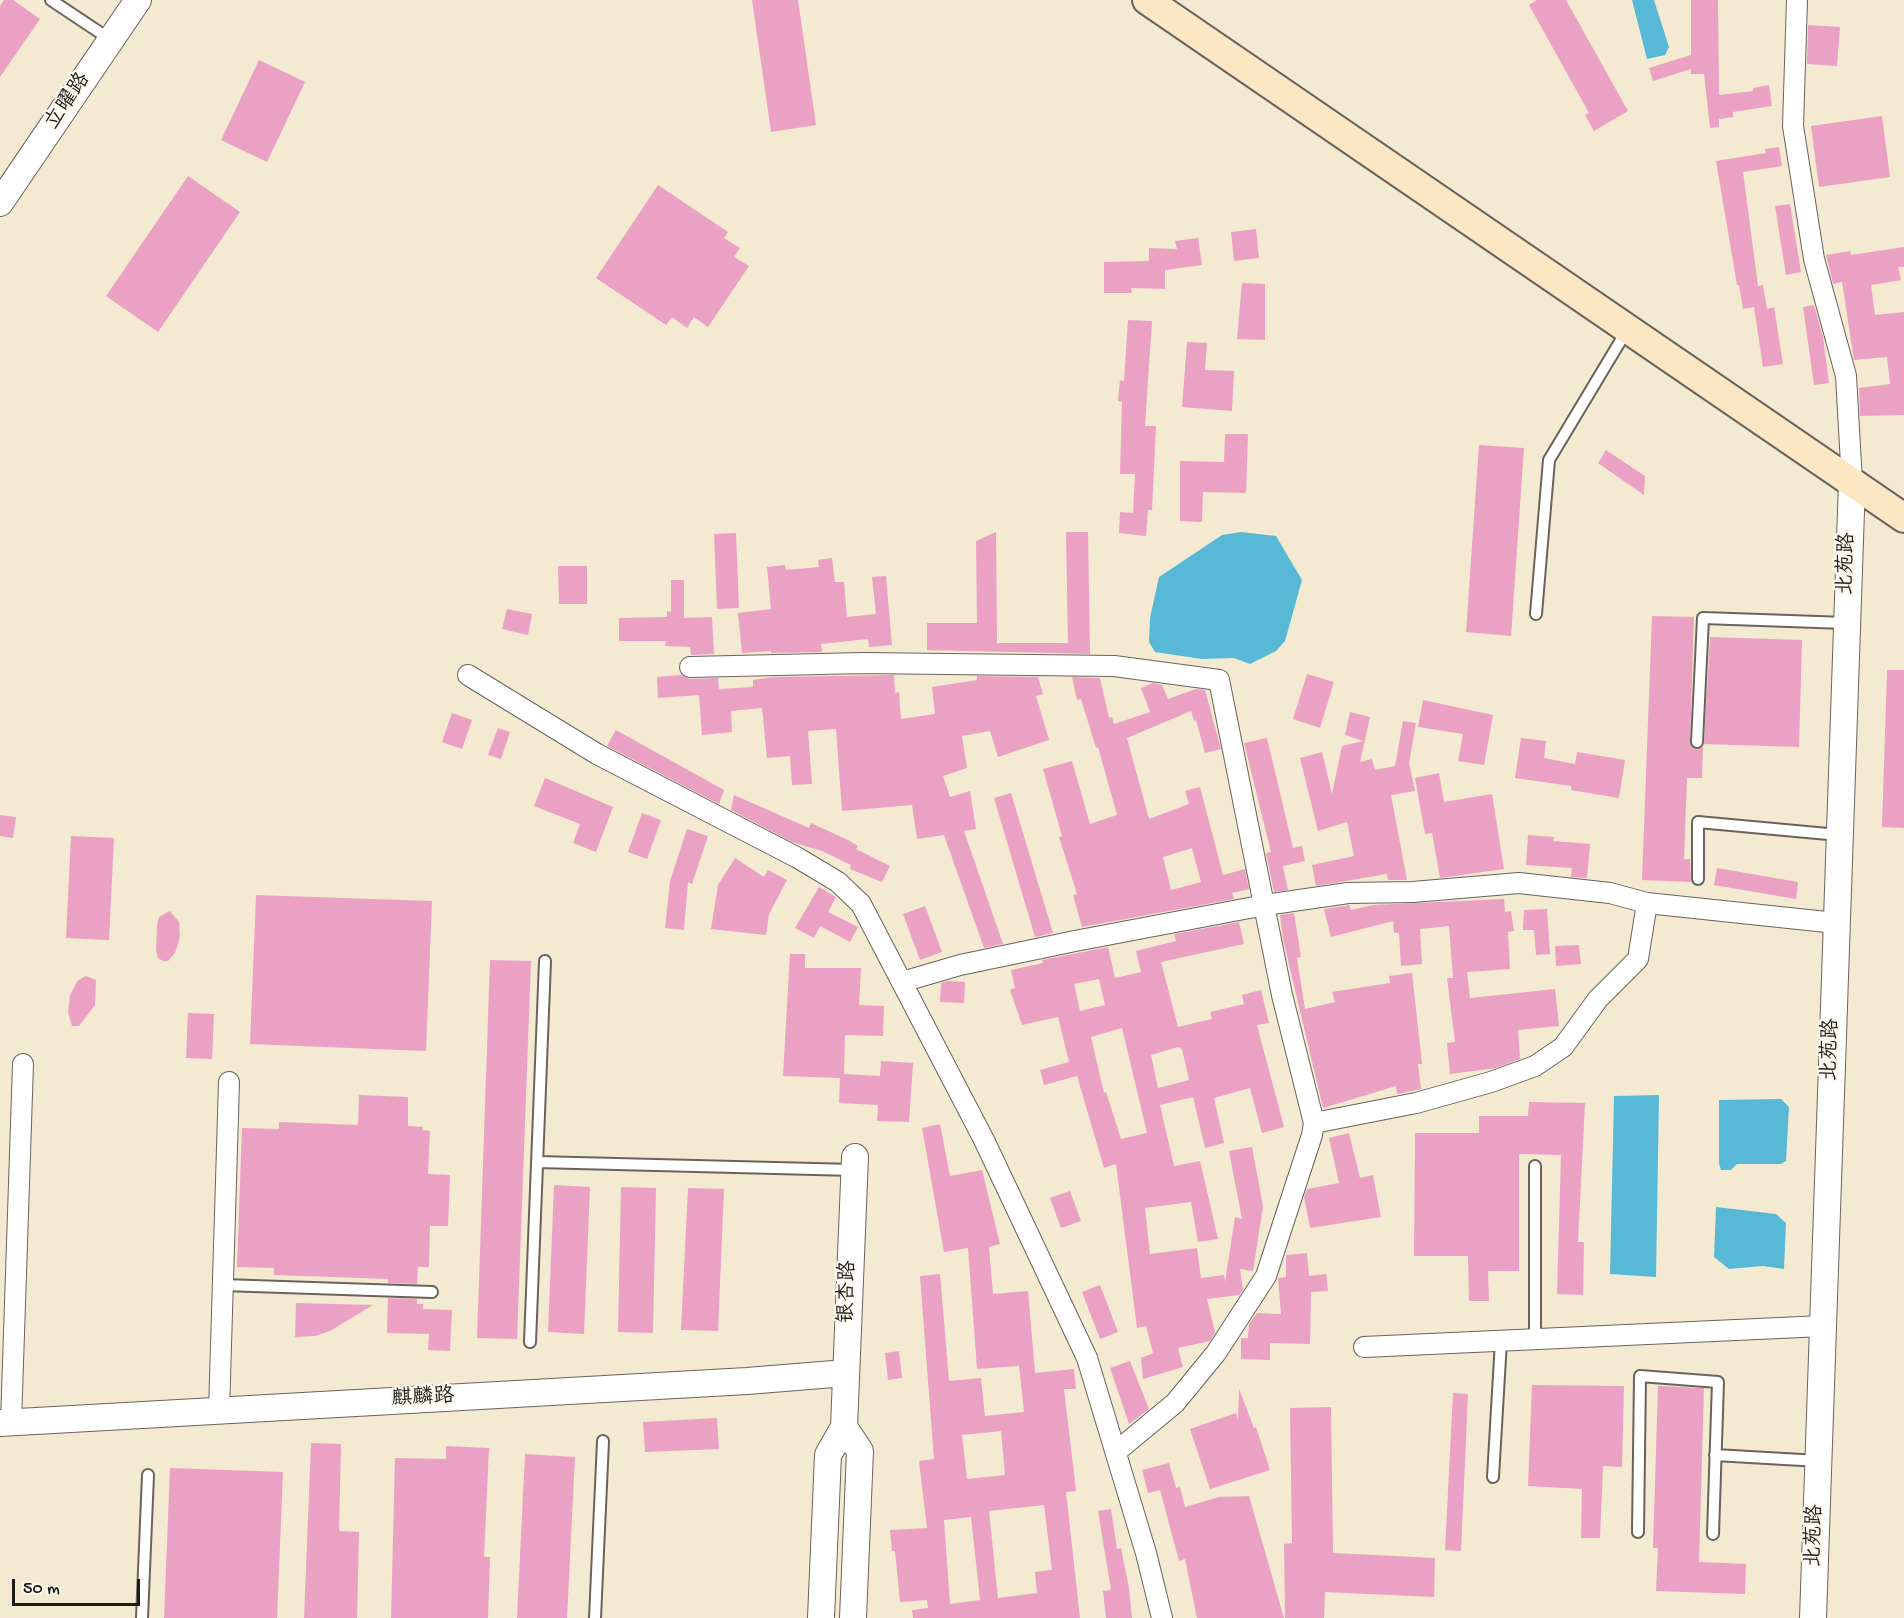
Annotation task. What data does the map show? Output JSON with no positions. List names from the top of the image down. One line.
{"streets":{"street":["立曜路","北苑路","银杏路","麒麟路"]},"crossings":[["银杏路","麒麟路"]],"scale_bar":"50 m"}
